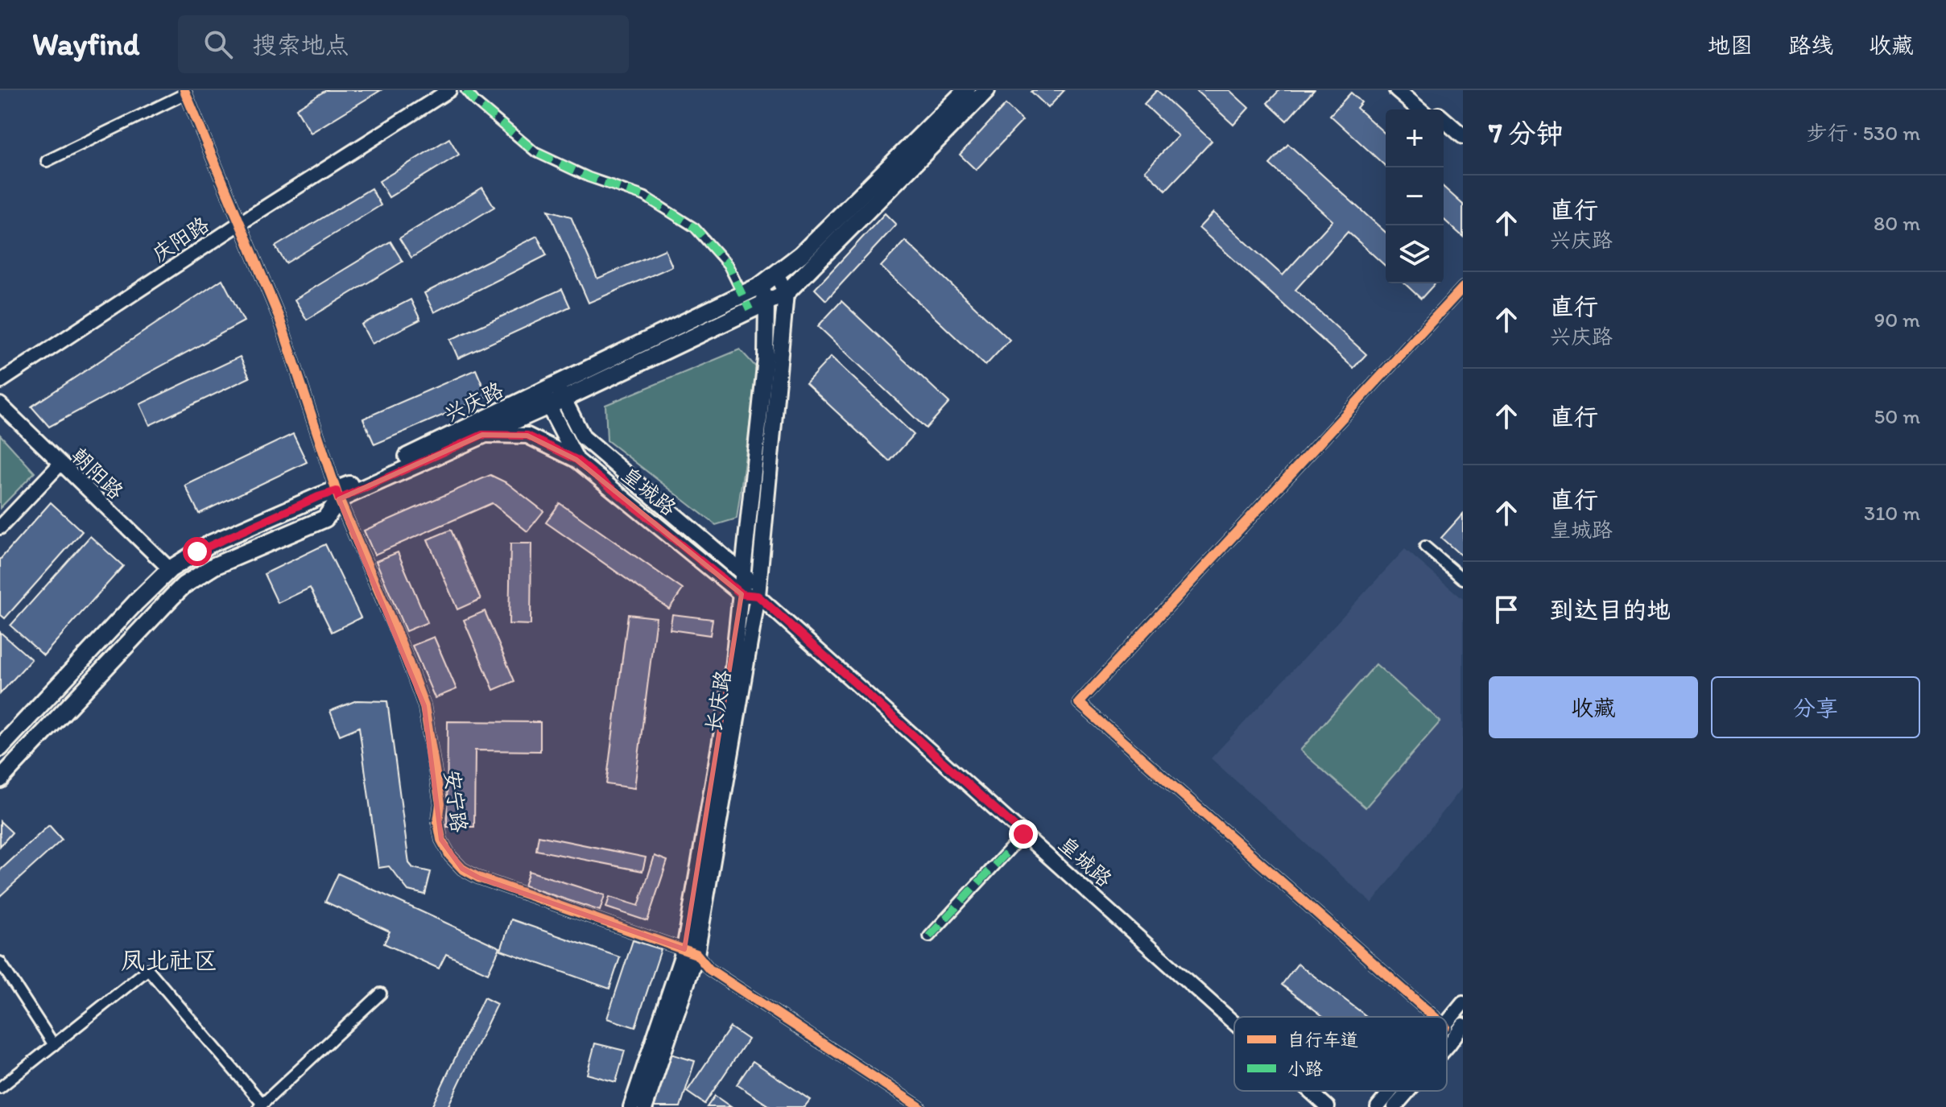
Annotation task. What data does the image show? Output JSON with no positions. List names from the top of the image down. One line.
{"streets":{"main road":["兴庆路","皇城路","长庆路"],"street":["庆阳路","朝阳路","安宁路"]},"crossings":[["庆阳路","安宁路"],["兴庆路","朝阳路"],["兴庆路","皇城路"],["兴庆路","长庆路"],["兴庆路","安宁路"],["皇城路","长庆路"],["长庆路","安宁路"]],"districts":["凤北社区"],"legend":["自行车道","小路"],"page":{"header":"Wayfind","search":"搜索地点","nav":["地图","路线","收藏"],"heading":["7 分钟","步行 · 530 m"],"map_buttons":["+","−"],"list":[["直行","兴庆路","80 m"],["直行","兴庆路","90 m"],["直行","50 m"],["直行","皇城路","310 m"],"到达目的地"],"buttons":["收藏","分享"]}}
